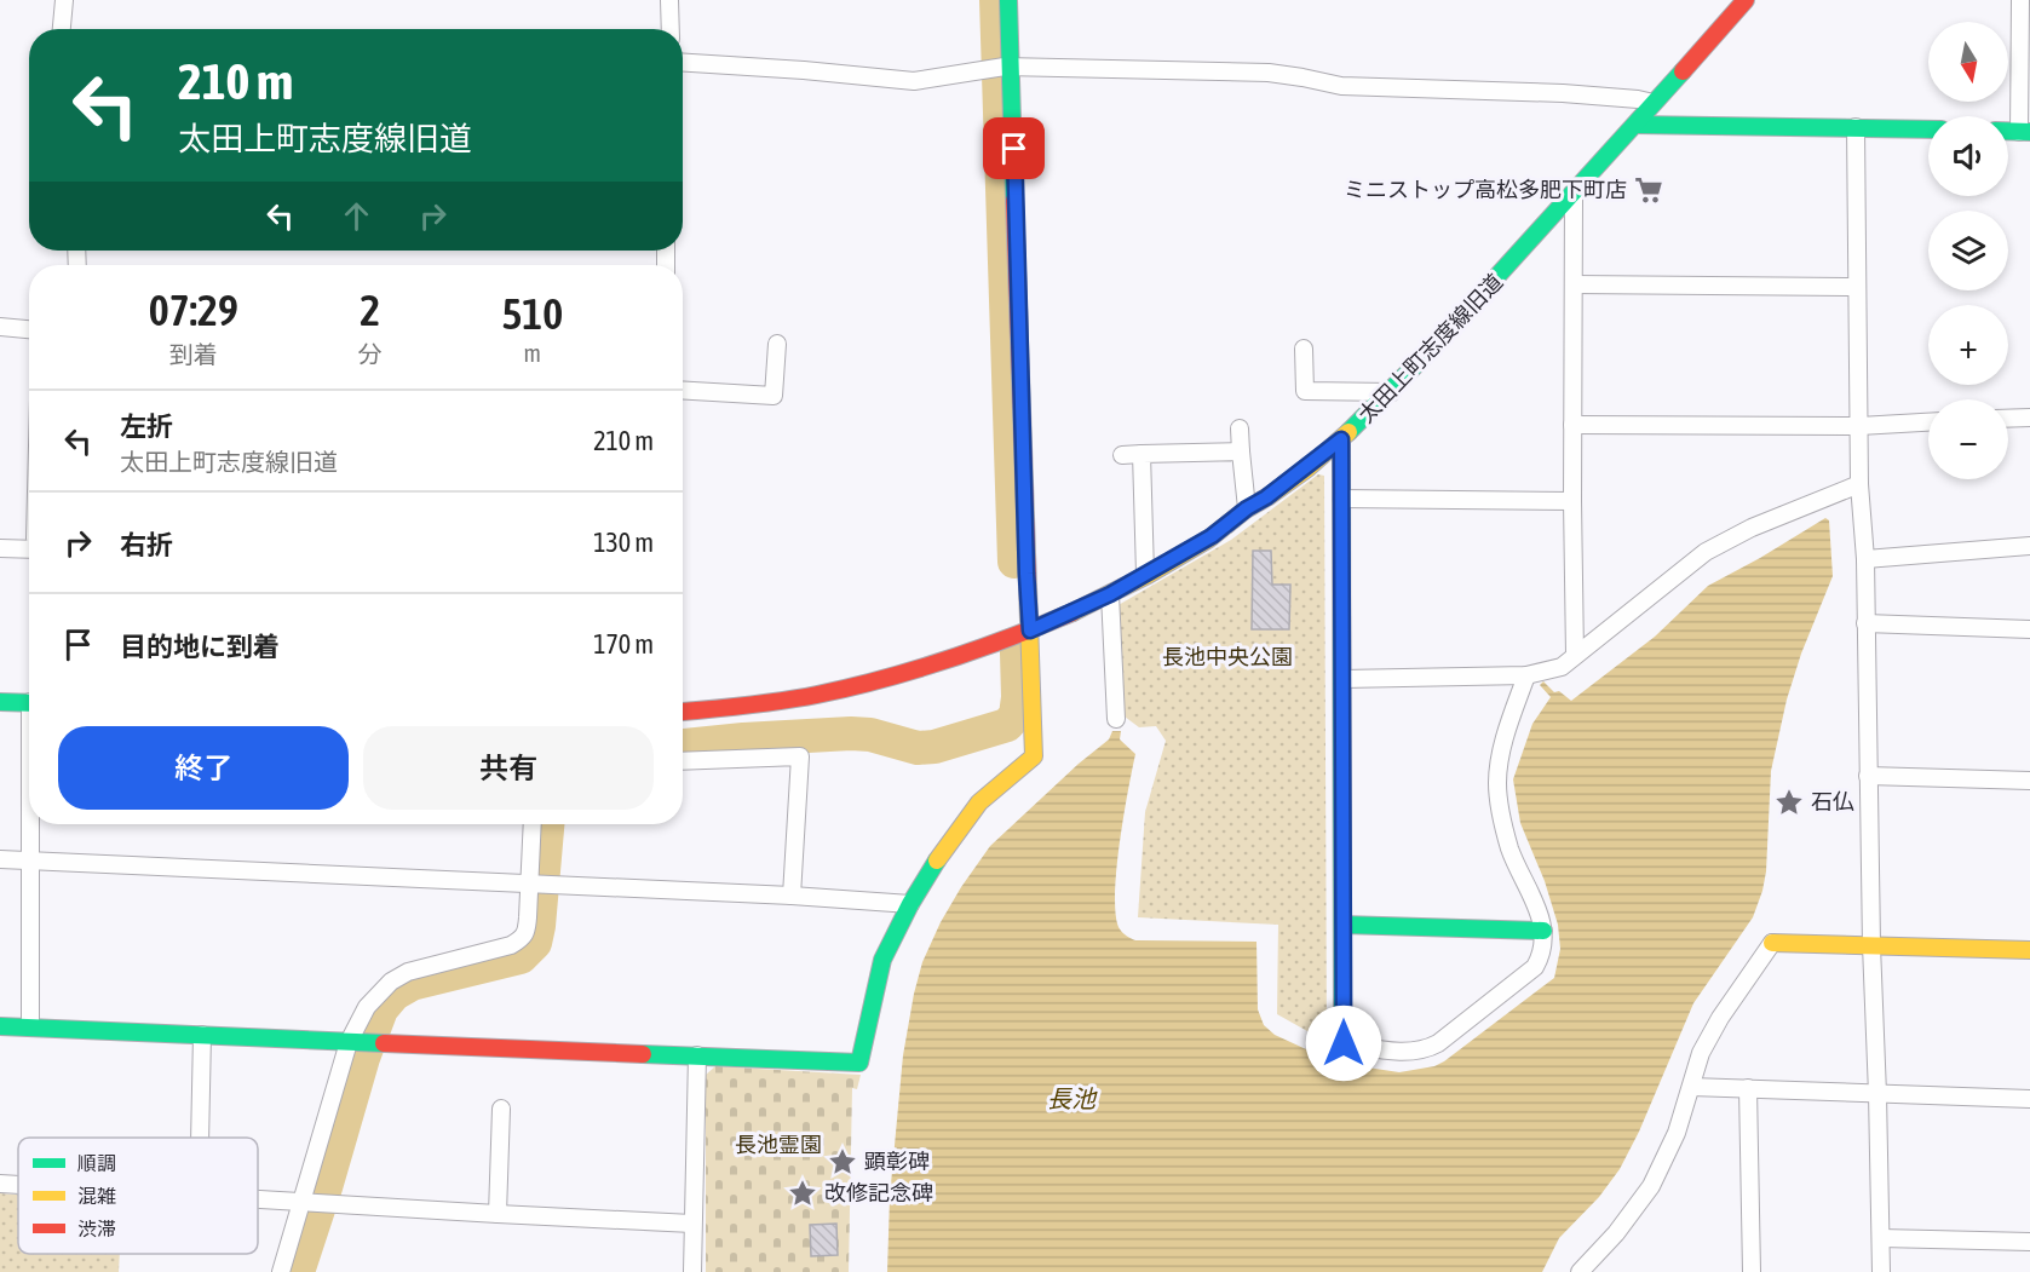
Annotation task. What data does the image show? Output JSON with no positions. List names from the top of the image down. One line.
{"streets":{"street":["太田上町志度線旧道"]},"water":["長池"],"parks":["長池中央公園","長池霊園"],"places":{"supermarket":["ミニストップ高松多肥下町店"],"place":["石仏","顕彰碑","改修記念碑"]},"legend":["順調","混雑","渋滞"],"north":"bottom","page":{"map_buttons":["+","−"],"turn":["210 m","太田上町志度線旧道"],"eta":["07:29","到着","2","分","510","m"],"list":[{"name":"左折","note":"太田上町志度線旧道","value":"210 m"},{"name":"右折","value":"130 m"},{"name":"目的地に到着","value":"170 m"}],"buttons":["終了","共有"]}}
